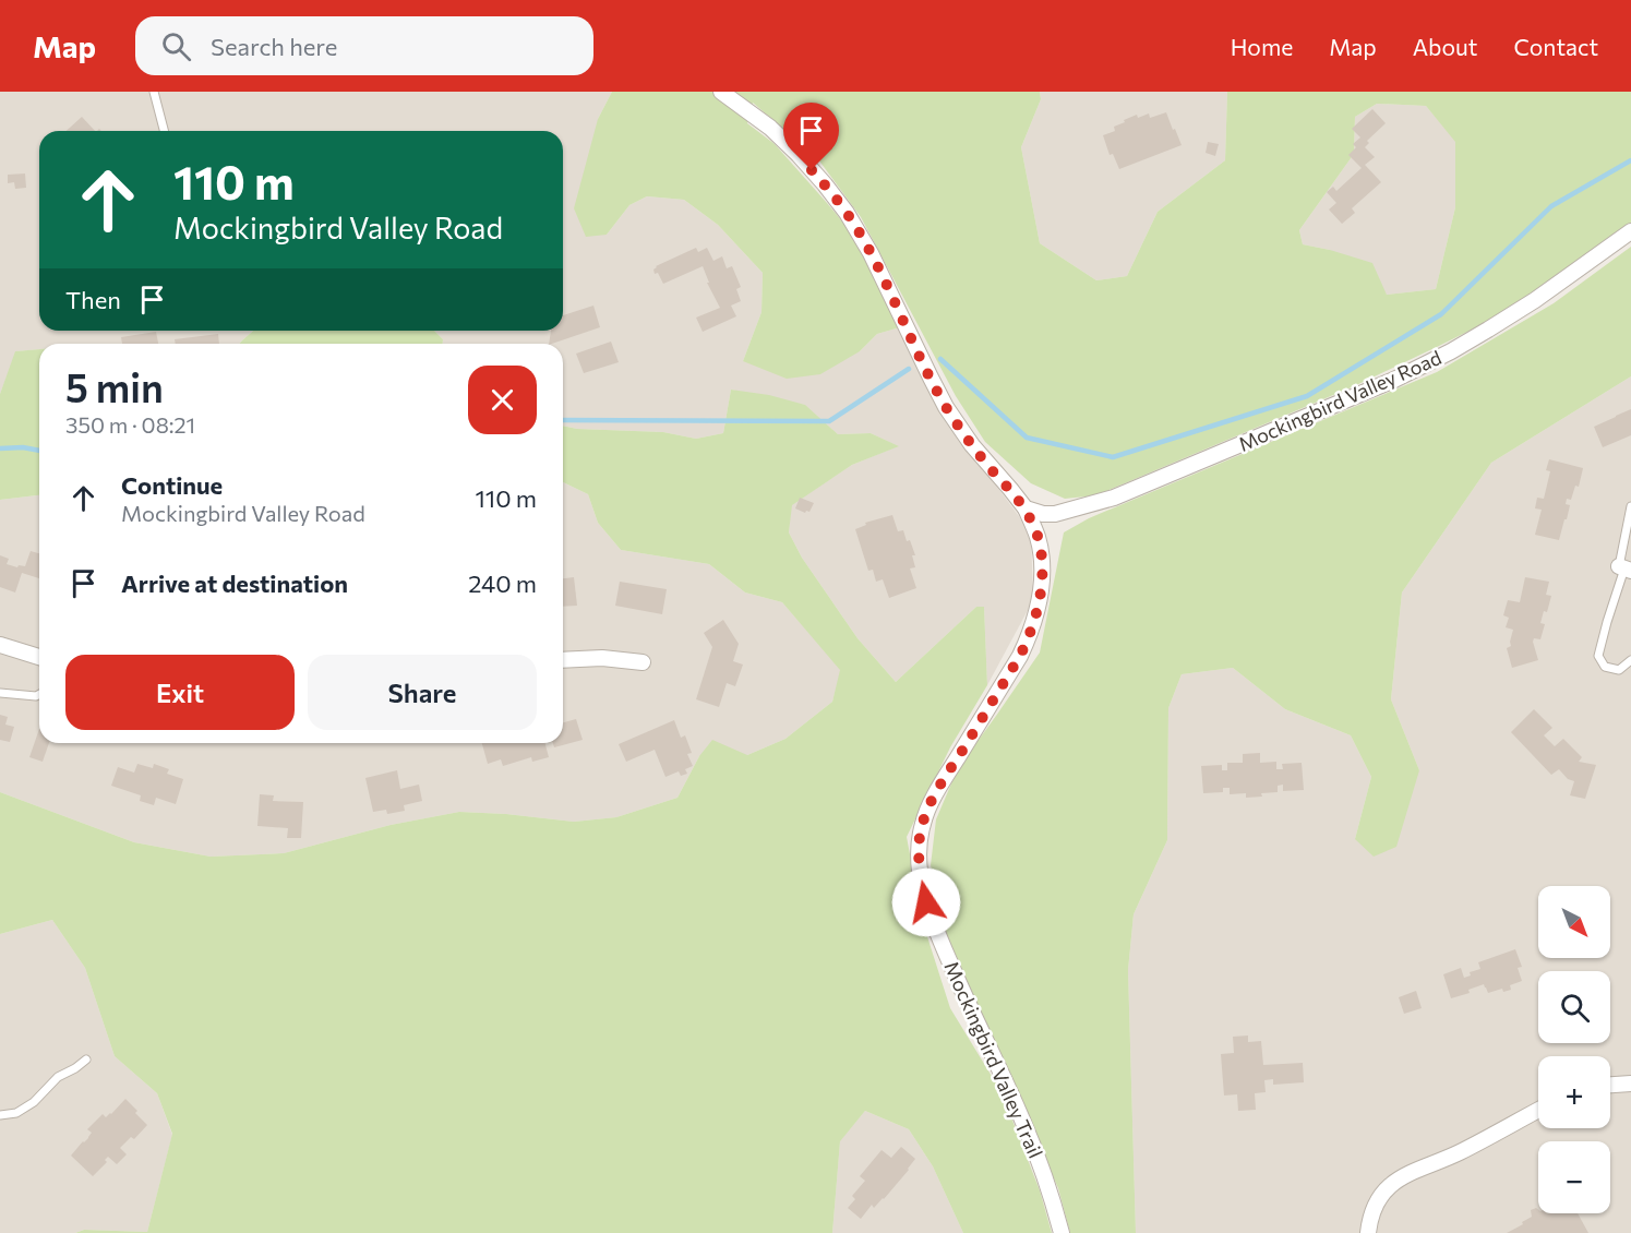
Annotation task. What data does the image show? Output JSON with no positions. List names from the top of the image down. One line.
{"streets":{"street":["Mockingbird Valley Road","Mockingbird Valley Trail"]},"crossings":[["Mockingbird Valley Road","Mockingbird Valley Trail"]],"north":"bottom right","page":{"header":"Map","search":"Search here","nav":["Home","Map","About","Contact"],"turn":["110 m","Mockingbird Valley Road"],"then":"Then","heading":["5 min","350 m · 08:21"],"list":[{"name":"Continue","note":"Mockingbird Valley Road","value":"110 m"},{"name":"Arrive at destination","value":"240 m"}],"buttons":["Exit","Share"],"map_buttons":["+","−"]}}
